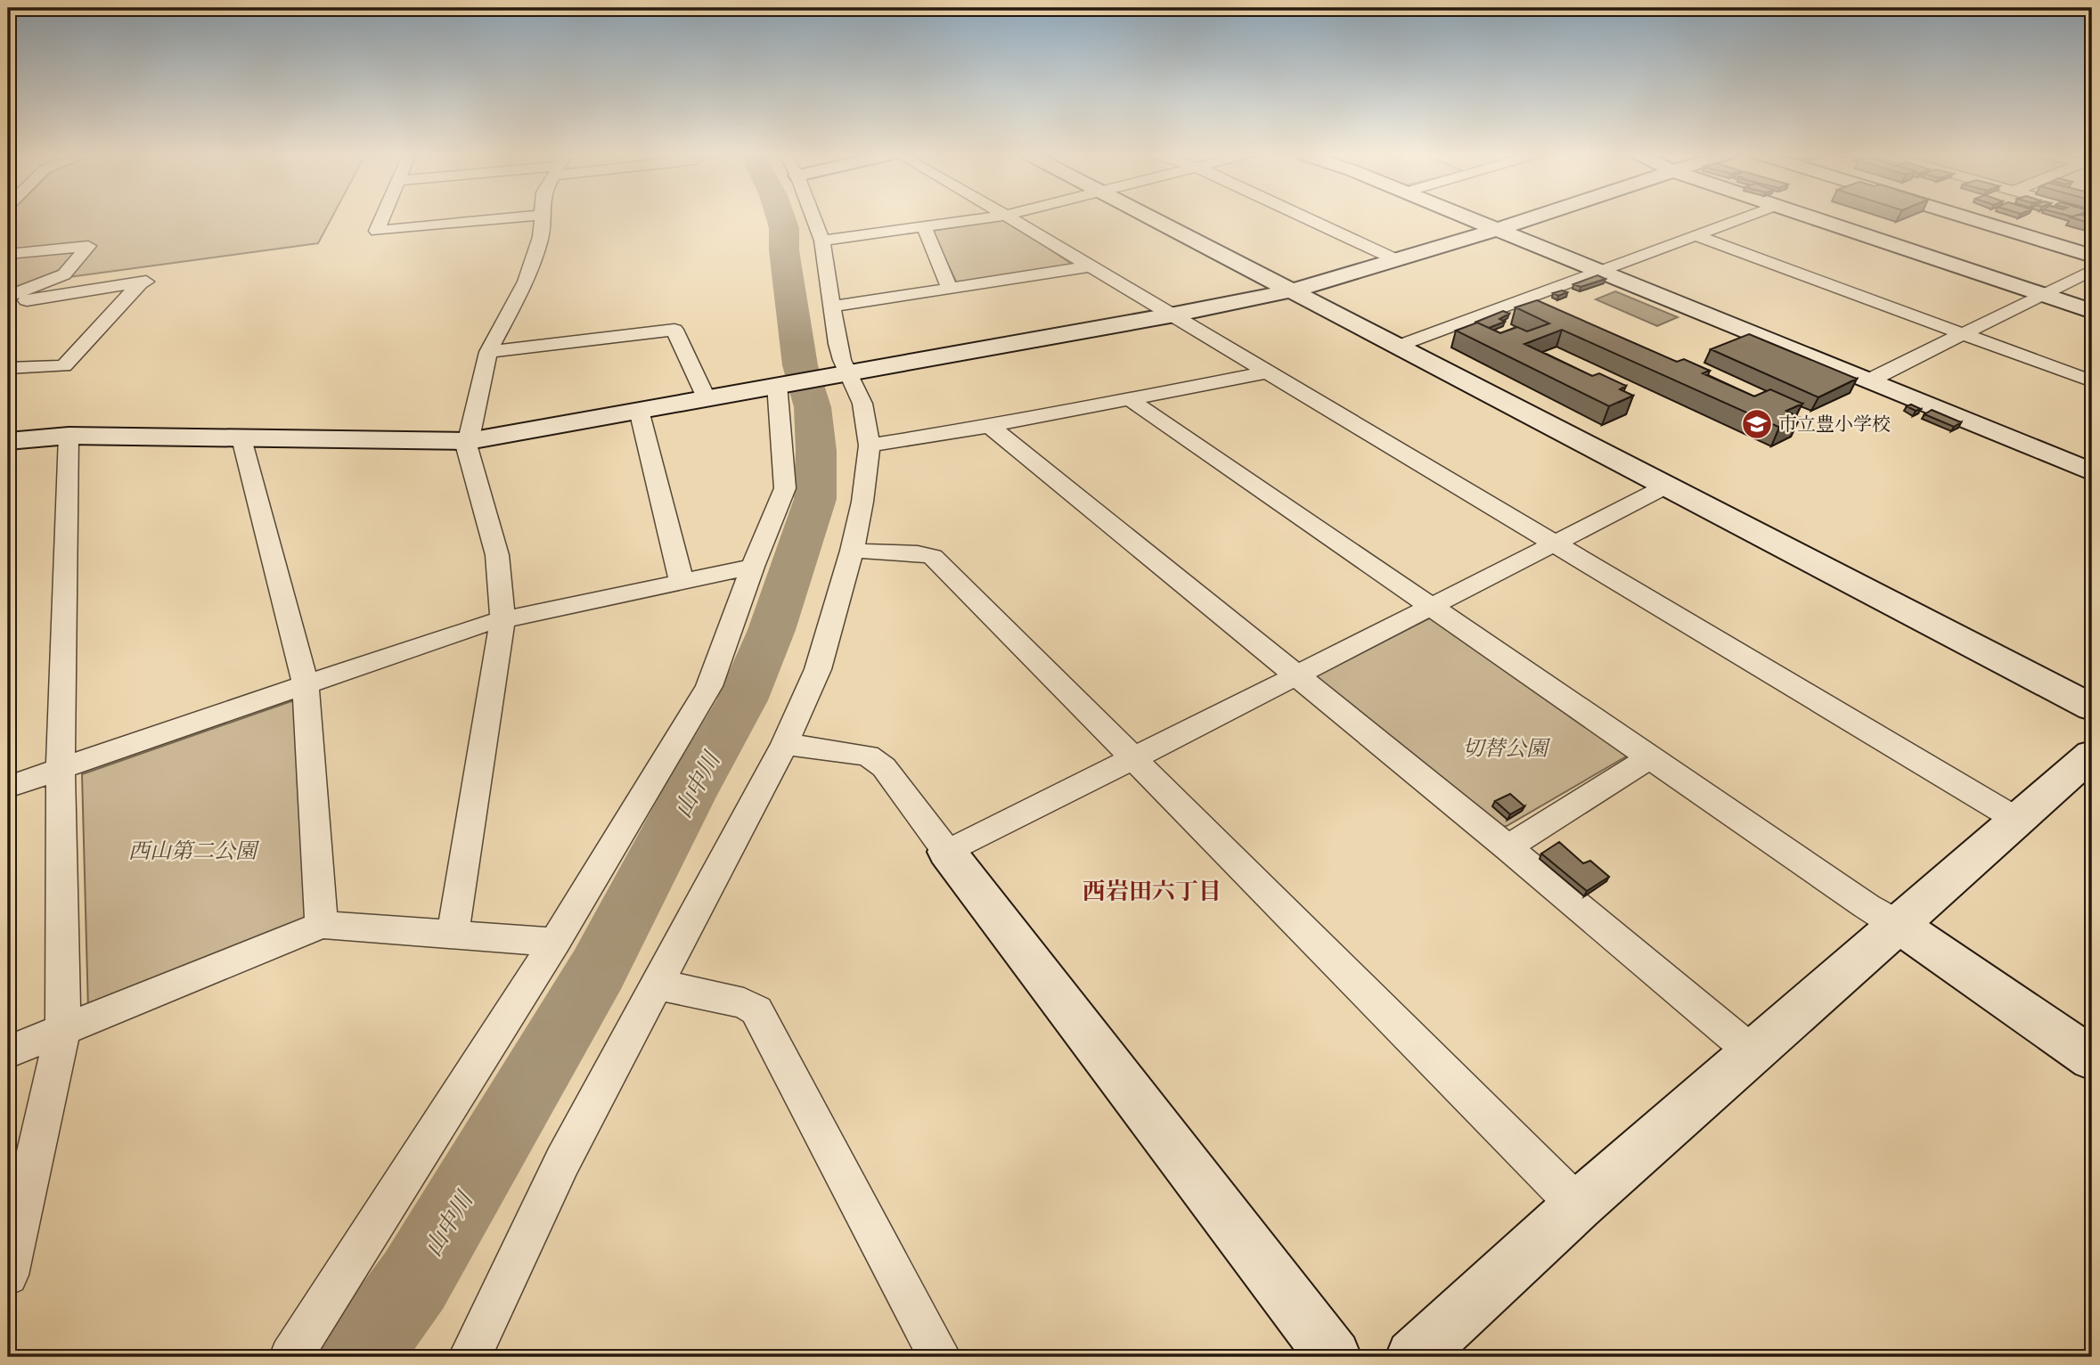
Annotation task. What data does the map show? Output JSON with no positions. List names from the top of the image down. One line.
{"districts":["西岩田六丁目"],"water":["山中川"],"parks":["切替公園","西山第二公園"],"places":{"school or university":["市立豊小学校"]}}
